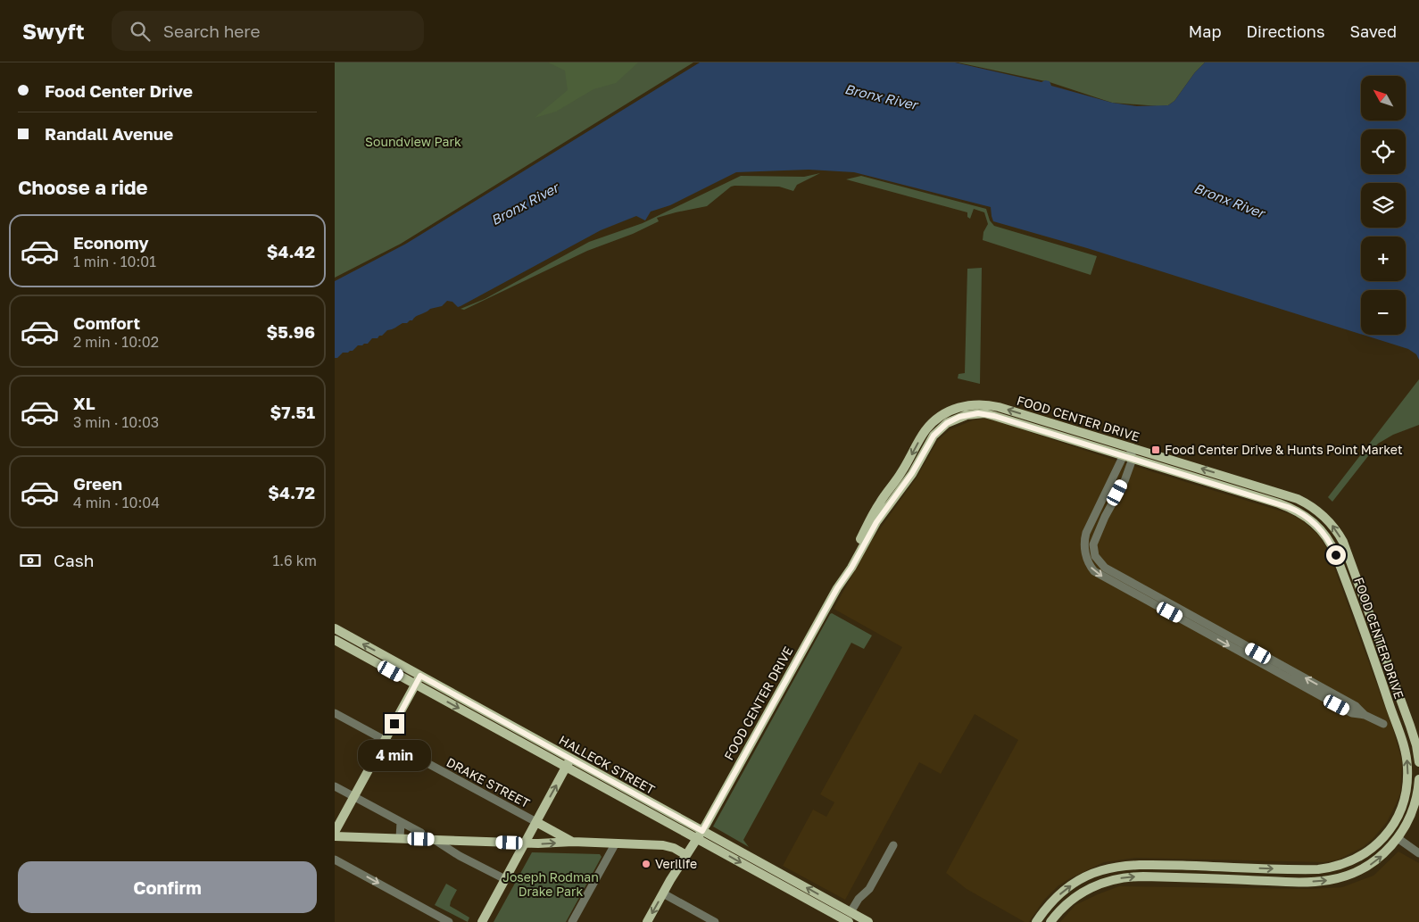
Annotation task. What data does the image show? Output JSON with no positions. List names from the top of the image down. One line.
{"streets":{"main road":["FOOD CENTER DRIVE","HALLECK STREET"],"street":["DRAKE STREET"]},"crossings":[["FOOD CENTER DRIVE","HALLECK STREET"]],"water":["Bronx River"],"parks":["Soundview Park","Joseph Rodman Drake Park"],"places":{"transit":["Food Center Drive & Hunts Point Market"],"other":["Verilife"]},"north":"top left","page":{"header":"Swyft","search":"Search here","nav":["Map","Directions","Saved"],"banner":["Food Center Drive","Randall Avenue"],"map_buttons":["+","−"],"heading":"Choose a ride","list":[{"name":"Economy","note":"1 min · 10:01","value":"$4.42"},{"name":"Comfort","note":"2 min · 10:02","value":"$5.96"},{"name":"XL","note":"3 min · 10:03","value":"$7.51"},{"name":"Green","note":"4 min · 10:04","value":"$4.72"}],"pay":["Cash","1.6 km"],"bubble":"4 min","buttons":"Confirm"}}
